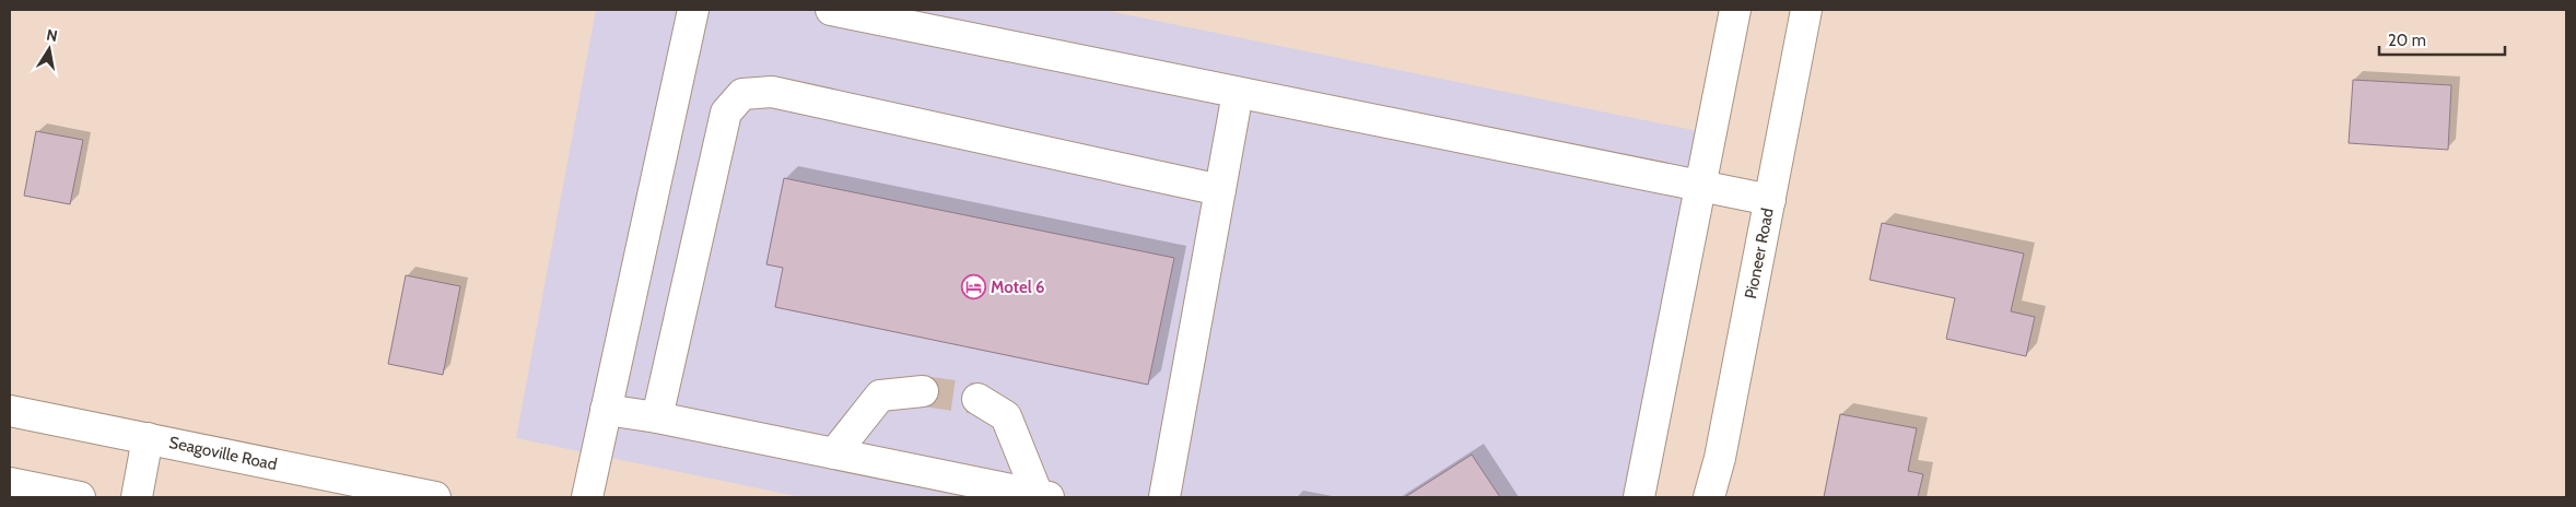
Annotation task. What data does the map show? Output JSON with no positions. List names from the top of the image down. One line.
{"streets":{"main road":["Pioneer Road","Seagoville Road"]},"places":{"hotel":["Motel 6"]},"scale_bar":"20 m","north":"top"}
